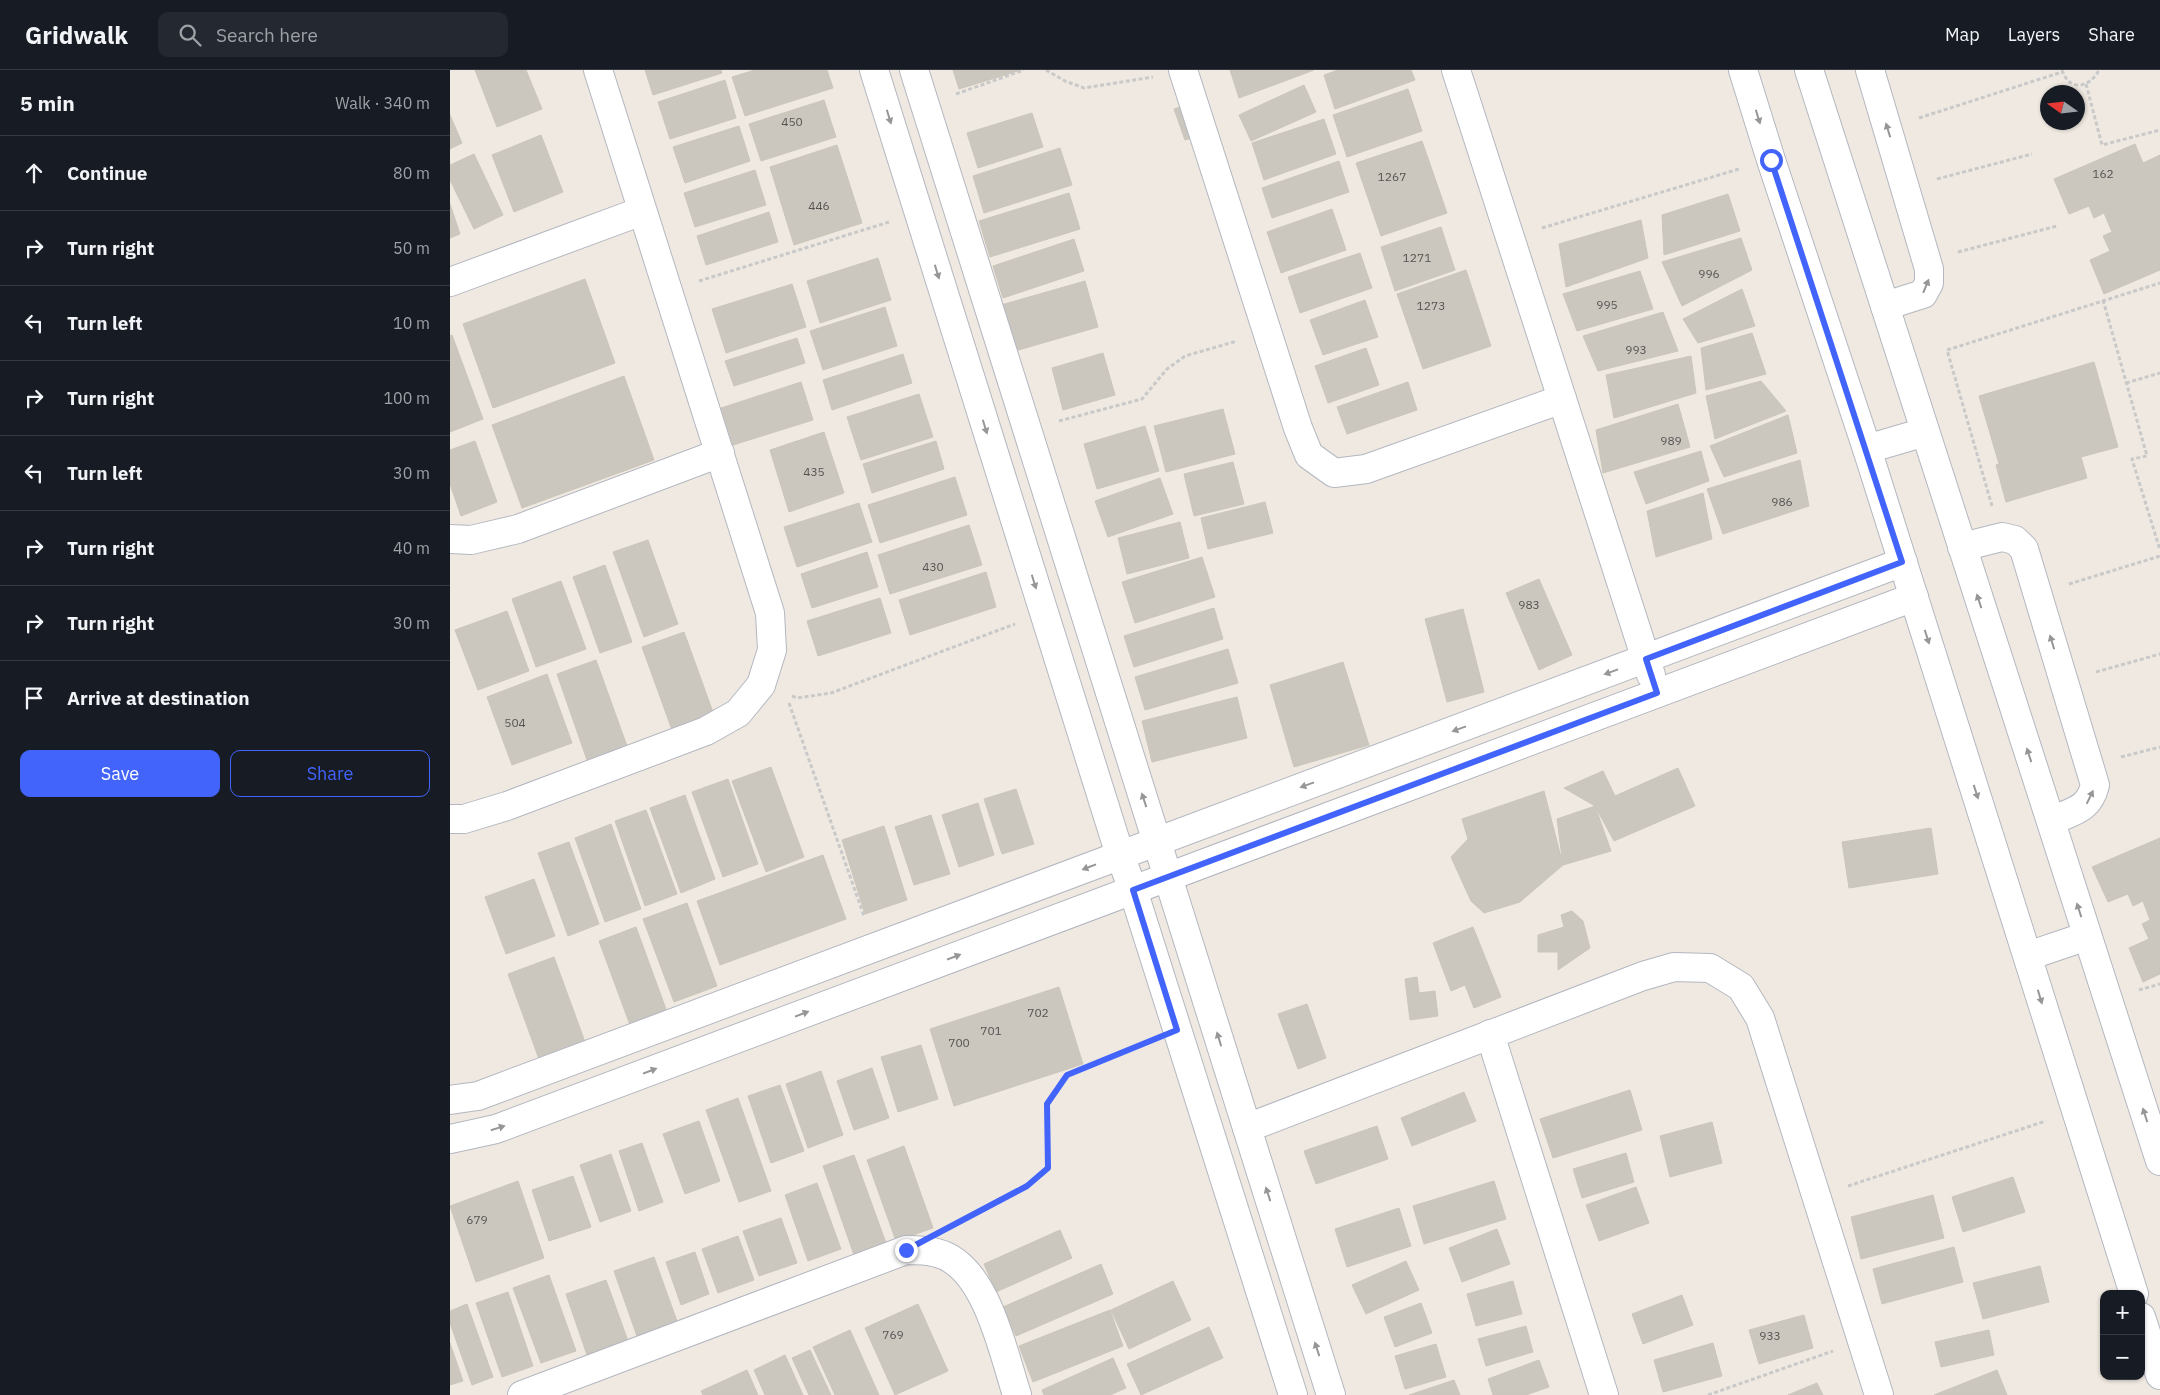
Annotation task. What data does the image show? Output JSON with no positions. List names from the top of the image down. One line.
{"house_numbers":["450","162","1267","446","1271","996","995","1273","993","989","435","986","430","983","504","702","701","700","679","769","933"],"north":"left","page":{"header":"Gridwalk","search":"Search here","nav":["Map","Layers","Share"],"heading":["5 min","Walk · 340 m"],"list":[["Continue","80 m"],["Turn right","50 m"],["Turn left","10 m"],["Turn right","100 m"],["Turn left","30 m"],["Turn right","40 m"],["Turn right","30 m"],"Arrive at destination"],"buttons":["Save","Share"],"map_buttons":["+","−"]}}
